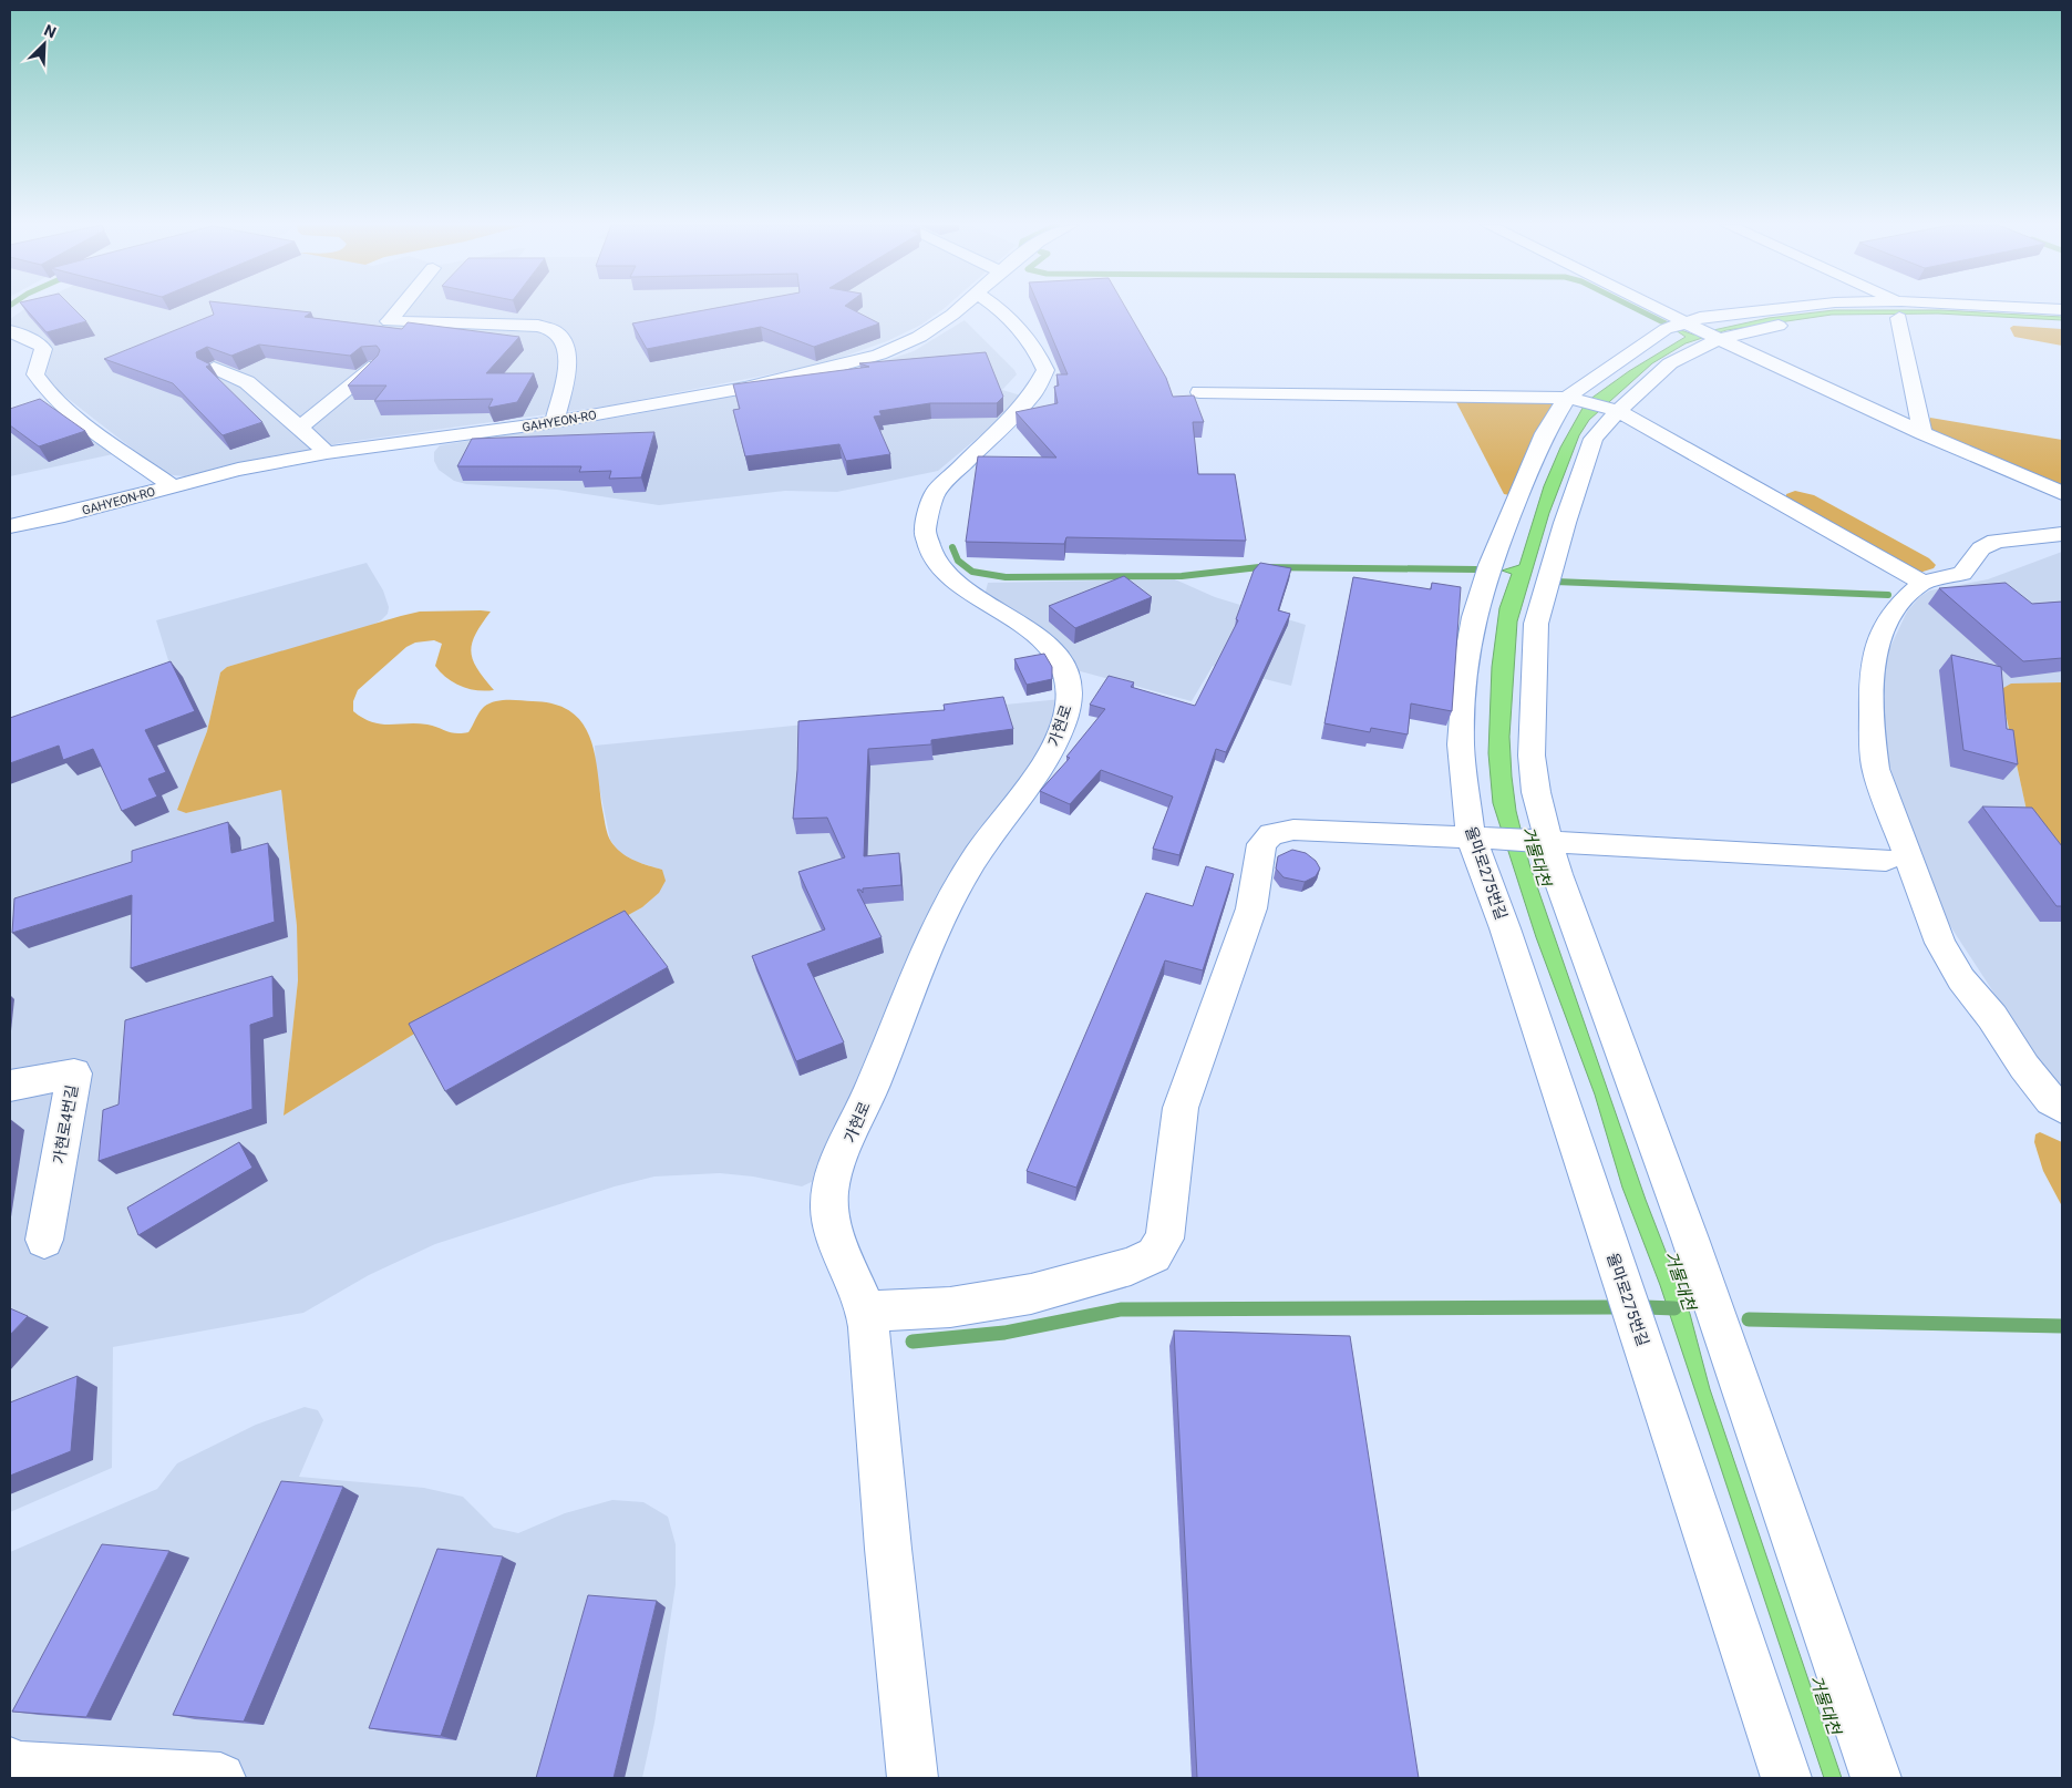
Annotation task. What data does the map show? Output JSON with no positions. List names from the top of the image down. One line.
{"streets":{"street":["GAHYEON-RO","가현로","율마로275번길","가현로4번길"]},"water":["거물대천"],"north":"top right"}
